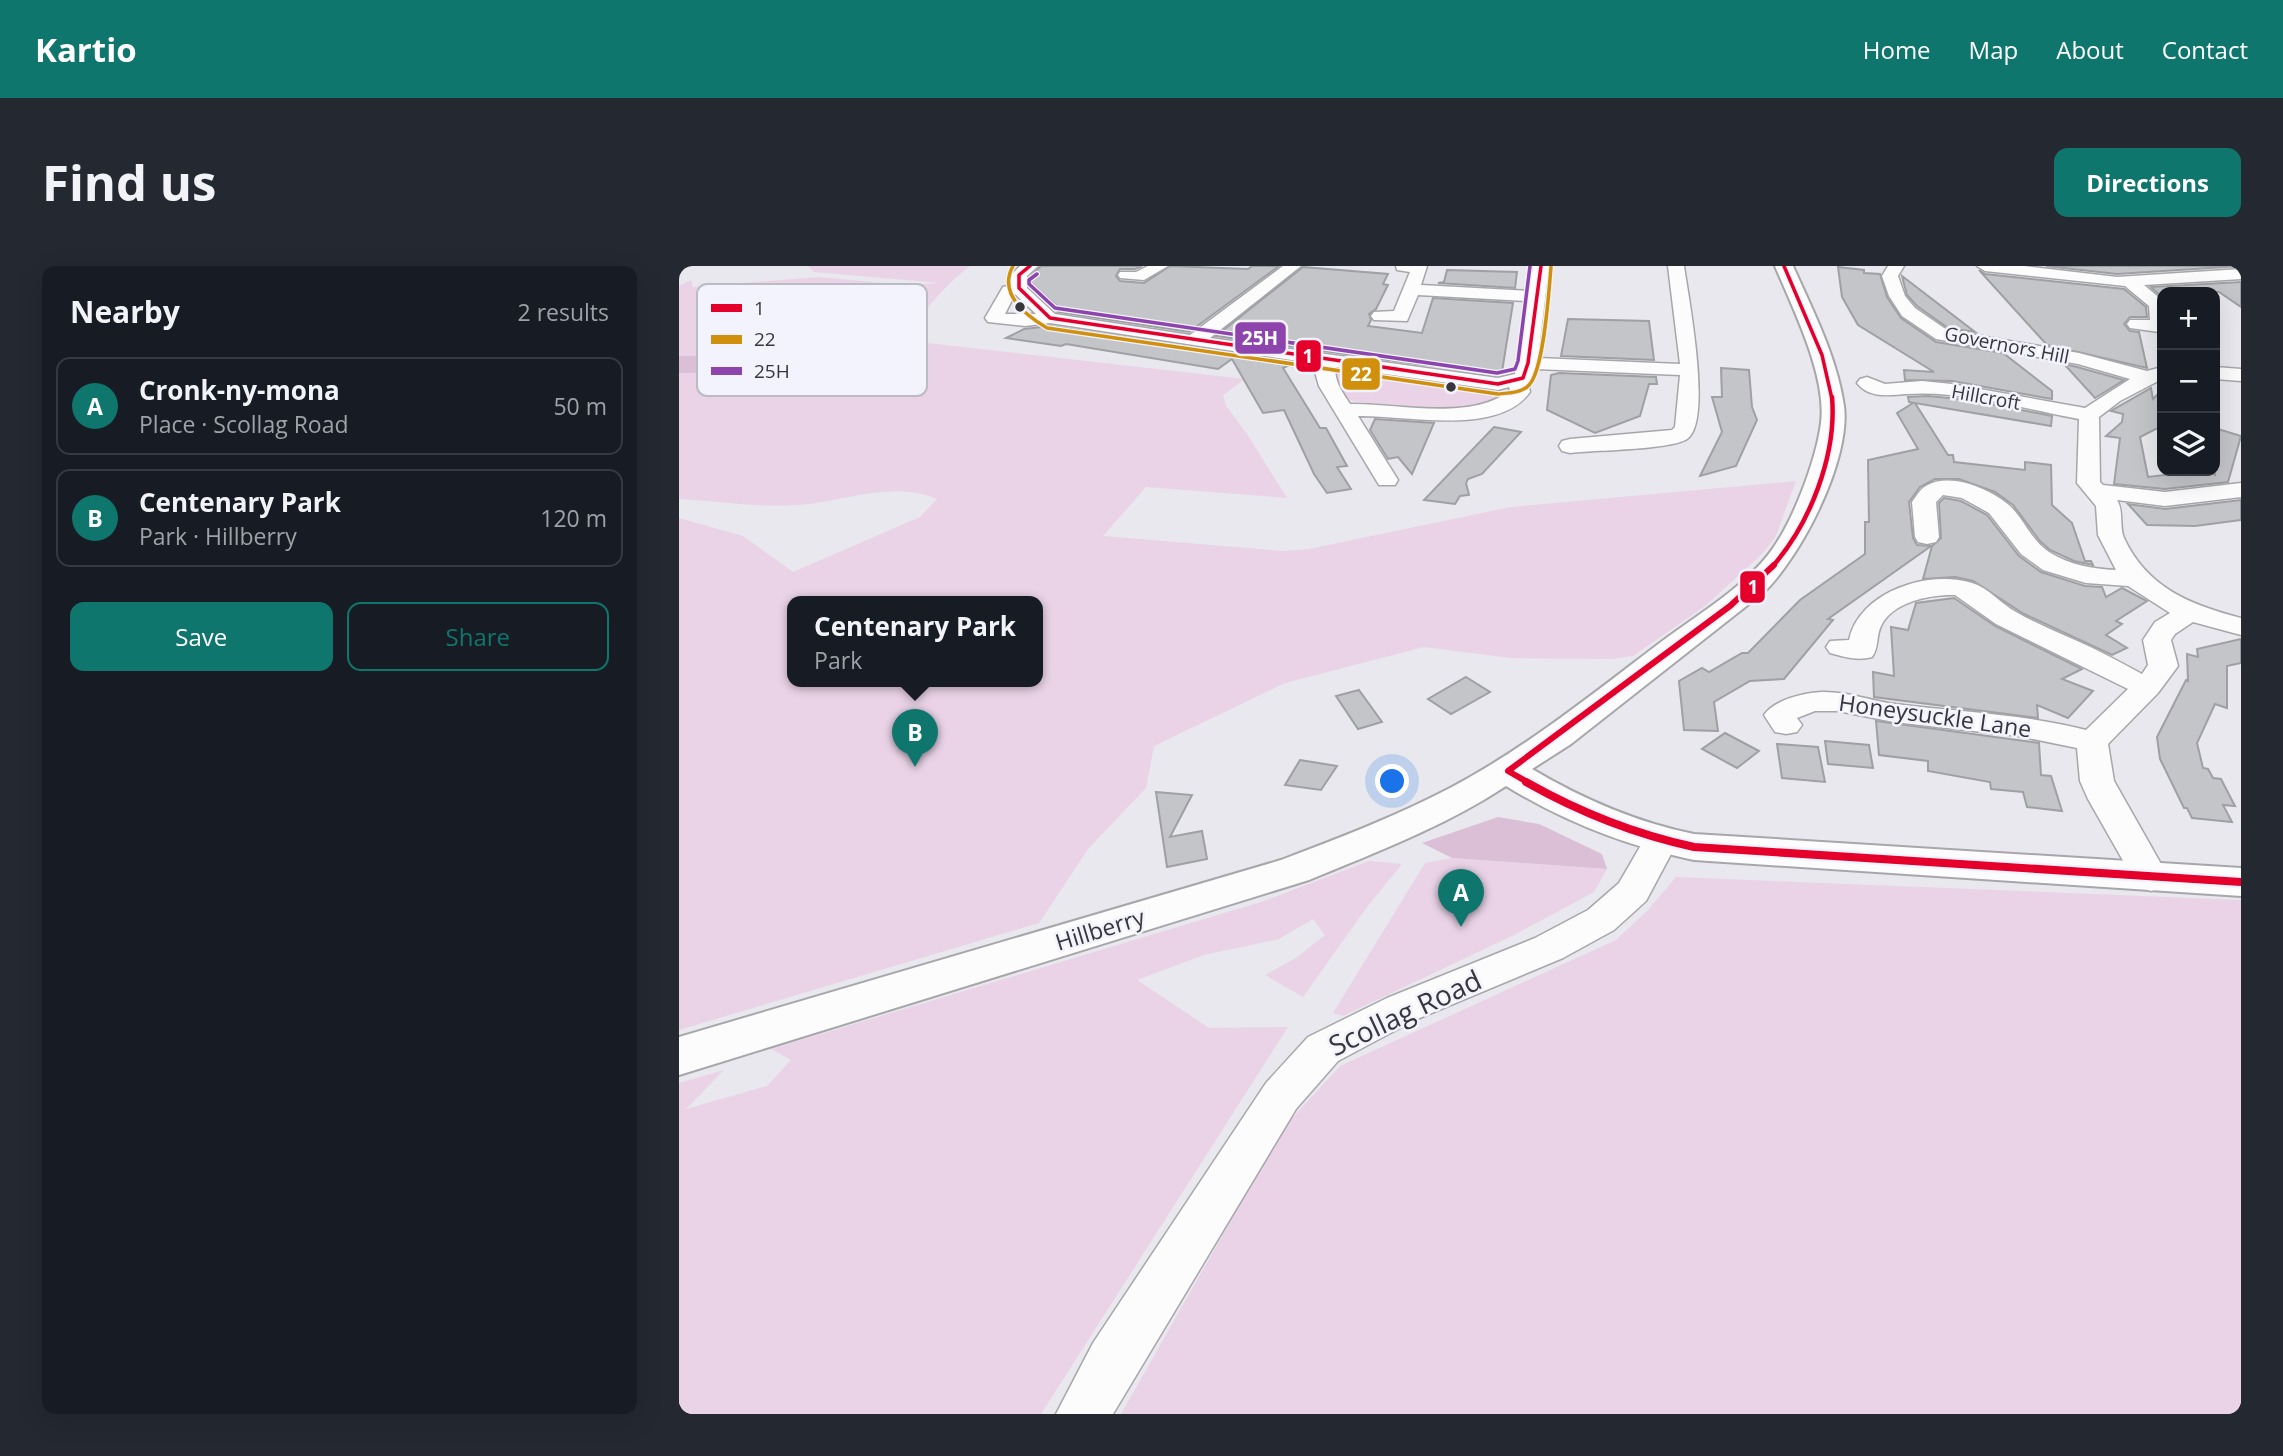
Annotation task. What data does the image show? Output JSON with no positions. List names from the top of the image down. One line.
{"streets":{"highway":["Hillberry"],"street":["Governors Hill","Hillcroft","Honeysuckle Lane","Scollag Road"]},"lines":["transit line 1","transit line 22","transit line 25H"],"legend":["1","22","25H"],"page":{"header":"Kartio","nav":["Home","Map","About","Contact"],"buttons":["Directions",["Save","Share"]],"title":"Find us","heading":["Nearby","2 results"],"map_buttons":["+","−"],"list":[{"mark":"A","name":"Cronk-ny-mona","note":"Place · Scollag Road","value":"50 m"},{"mark":"B","name":"Centenary Park","note":"Park · Hillberry","value":"120 m"}],"popup":["Centenary Park","Park"],"pins":["B","A"]}}
